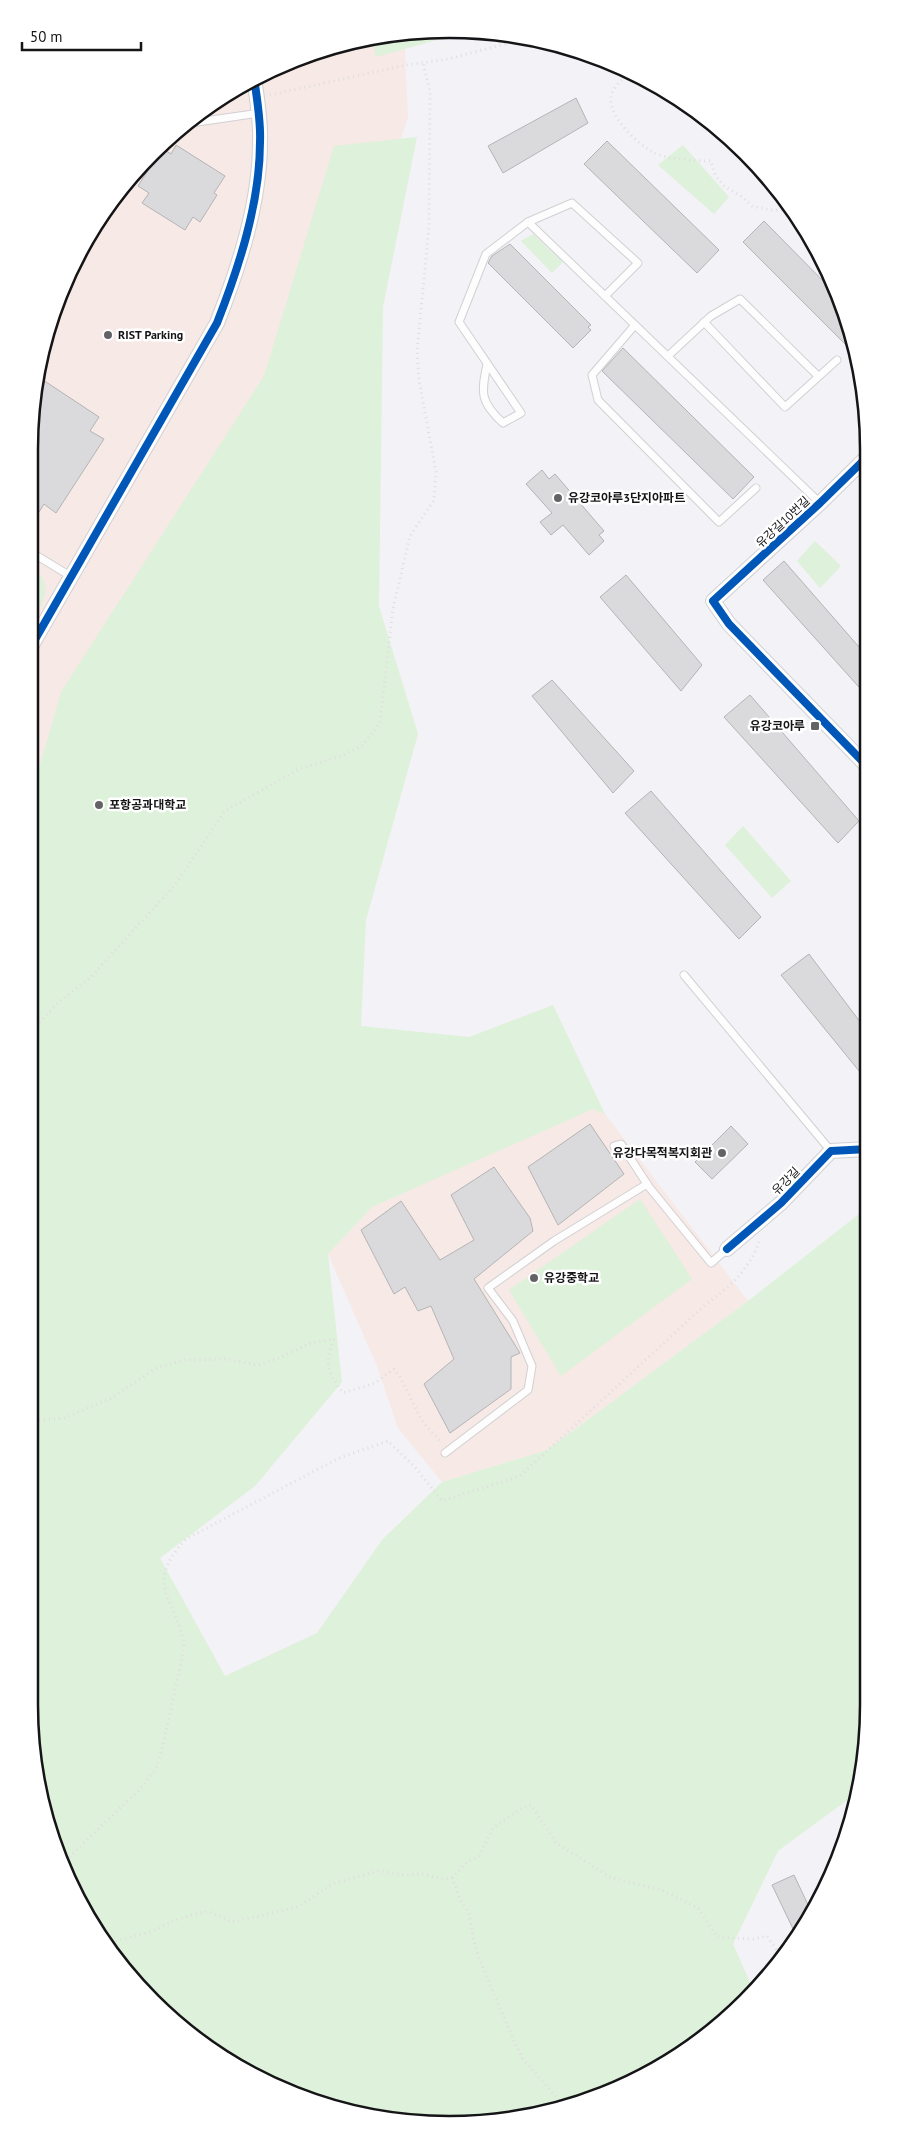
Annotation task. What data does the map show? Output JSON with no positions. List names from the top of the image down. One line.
{"streets":{"street":["유강길10번길","유강길"]},"places":{"other":["RIST Parking","유강코아루3단지아파트","포항공과대학교","유강다목적복지회관","유강중학교"],"transit":["유강코아루"]},"scale_bar":"50 m"}
